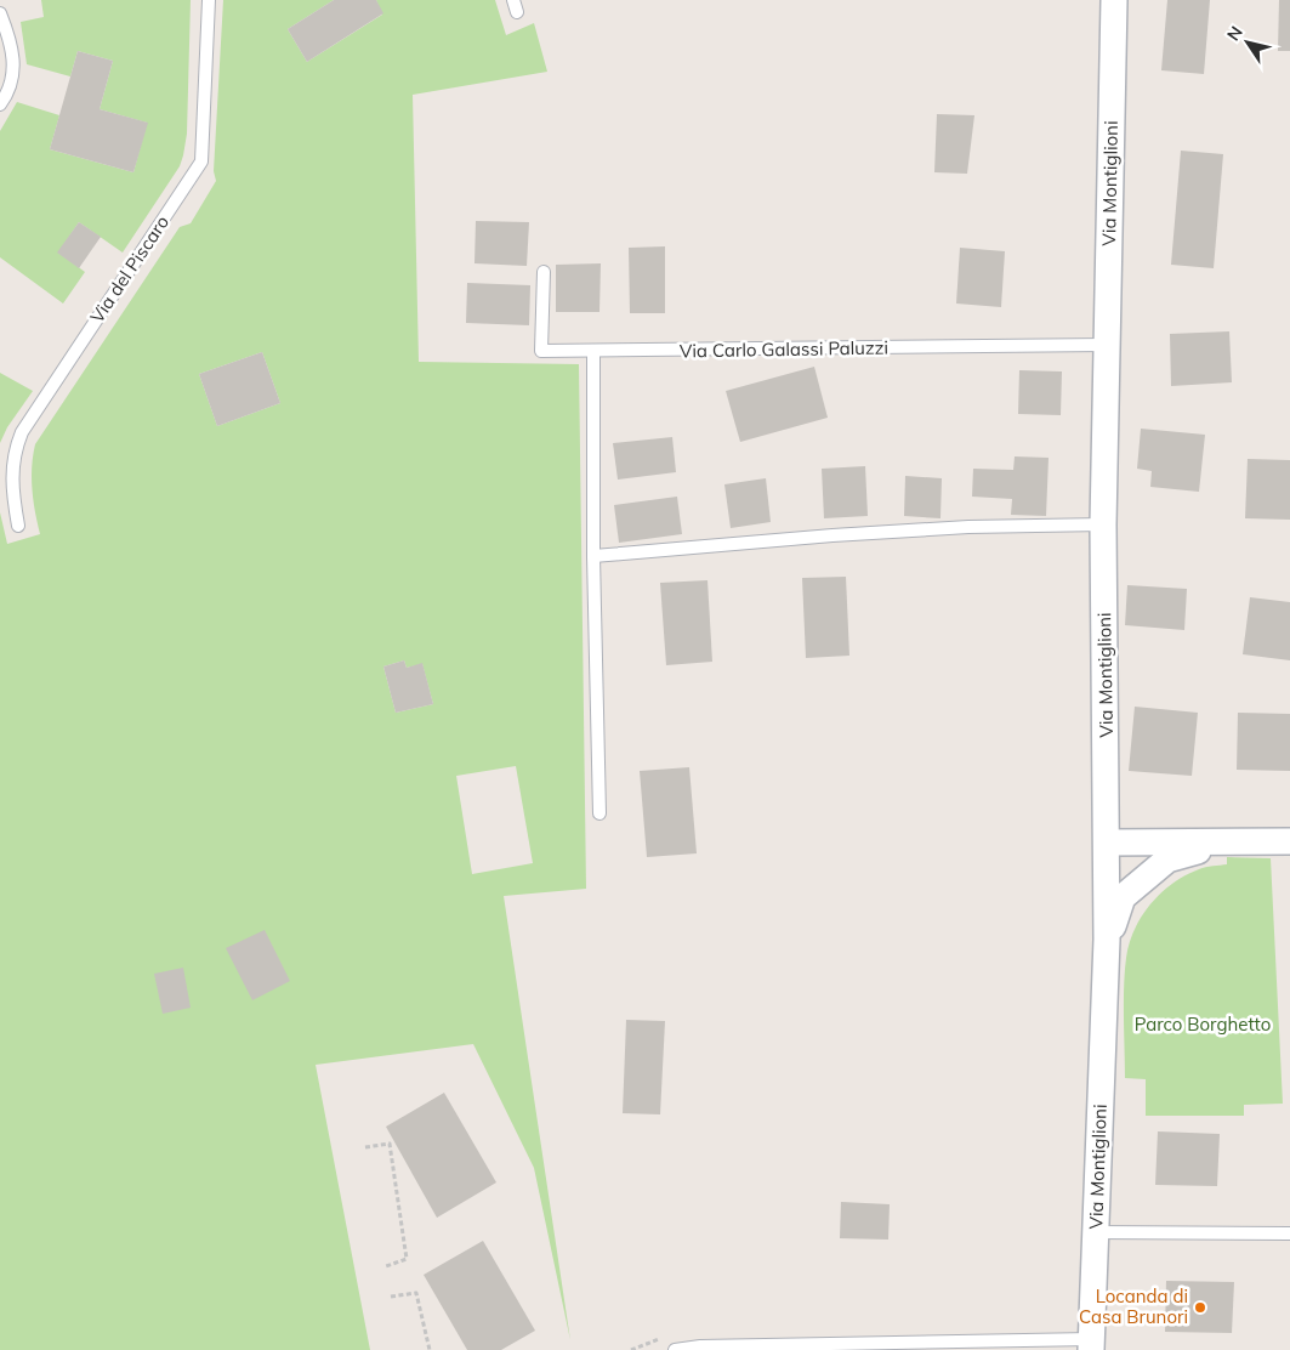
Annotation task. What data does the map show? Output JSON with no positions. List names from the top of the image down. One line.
{"streets":{"street":["Via Montiglioni"],"lane":["Via del Piscaro","Via Carlo Galassi Paluzzi"]},"crossings":[["Via Montiglioni","Via Carlo Galassi Paluzzi"]],"parks":["Parco Borghetto"],"places":["Locanda di Casa Brunori"],"north":"top left"}
